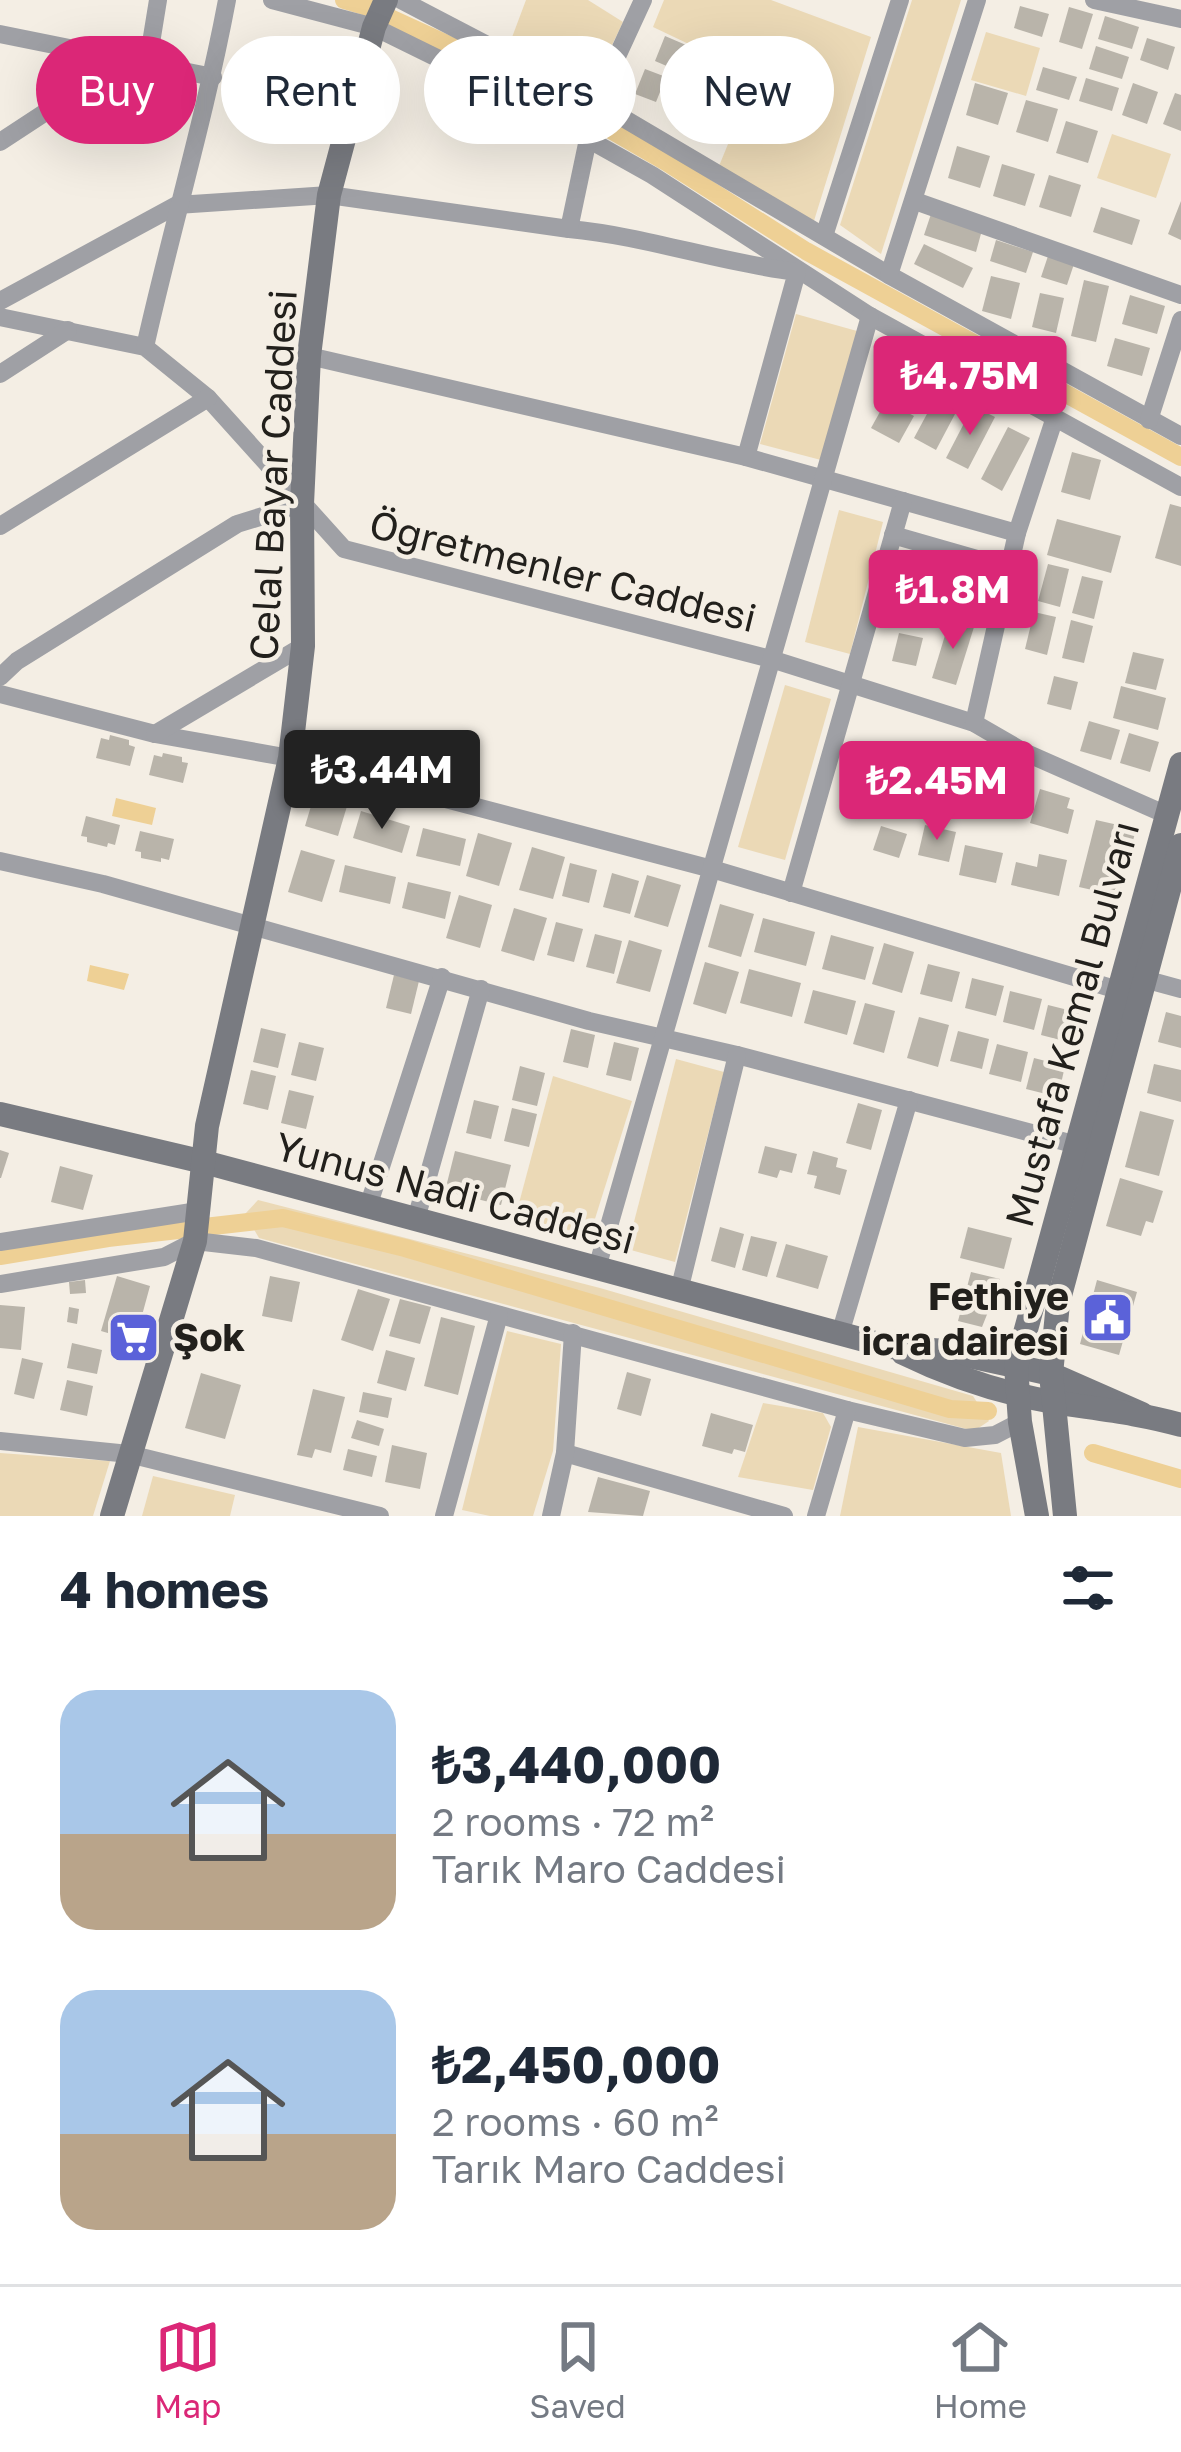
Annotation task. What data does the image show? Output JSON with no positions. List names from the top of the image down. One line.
{"streets":{"main road":["Celal Bayar Caddesi","Mustafa Kemal Bulvarı","Yunus Nadi Caddesi"],"street":["Öğretmenler Caddesi"]},"crossings":[["Celal Bayar Caddesi","Öğretmenler Caddesi"],["Celal Bayar Caddesi","Yunus Nadi Caddesi"],["Öğretmenler Caddesi","Mustafa Kemal Bulvarı"],["Mustafa Kemal Bulvarı","Yunus Nadi Caddesi"]],"places":{"public building":["Fethiye icra dairesi"],"supermarket":["Şok"]},"page":{"chip":["Buy","Rent","Filters","New"],"price":["₺4.75M","₺1.8M","₺3.44M","₺2.45M"],"heading":"4 homes","list":[{"name":"₺3,440,000","note":"2 rooms · 72 m² · Tarık Maro Caddesi"},{"name":"₺2,450,000","note":"2 rooms · 60 m² · Tarık Maro Caddesi"}],"tabs":["Map","Saved","Home"]}}
